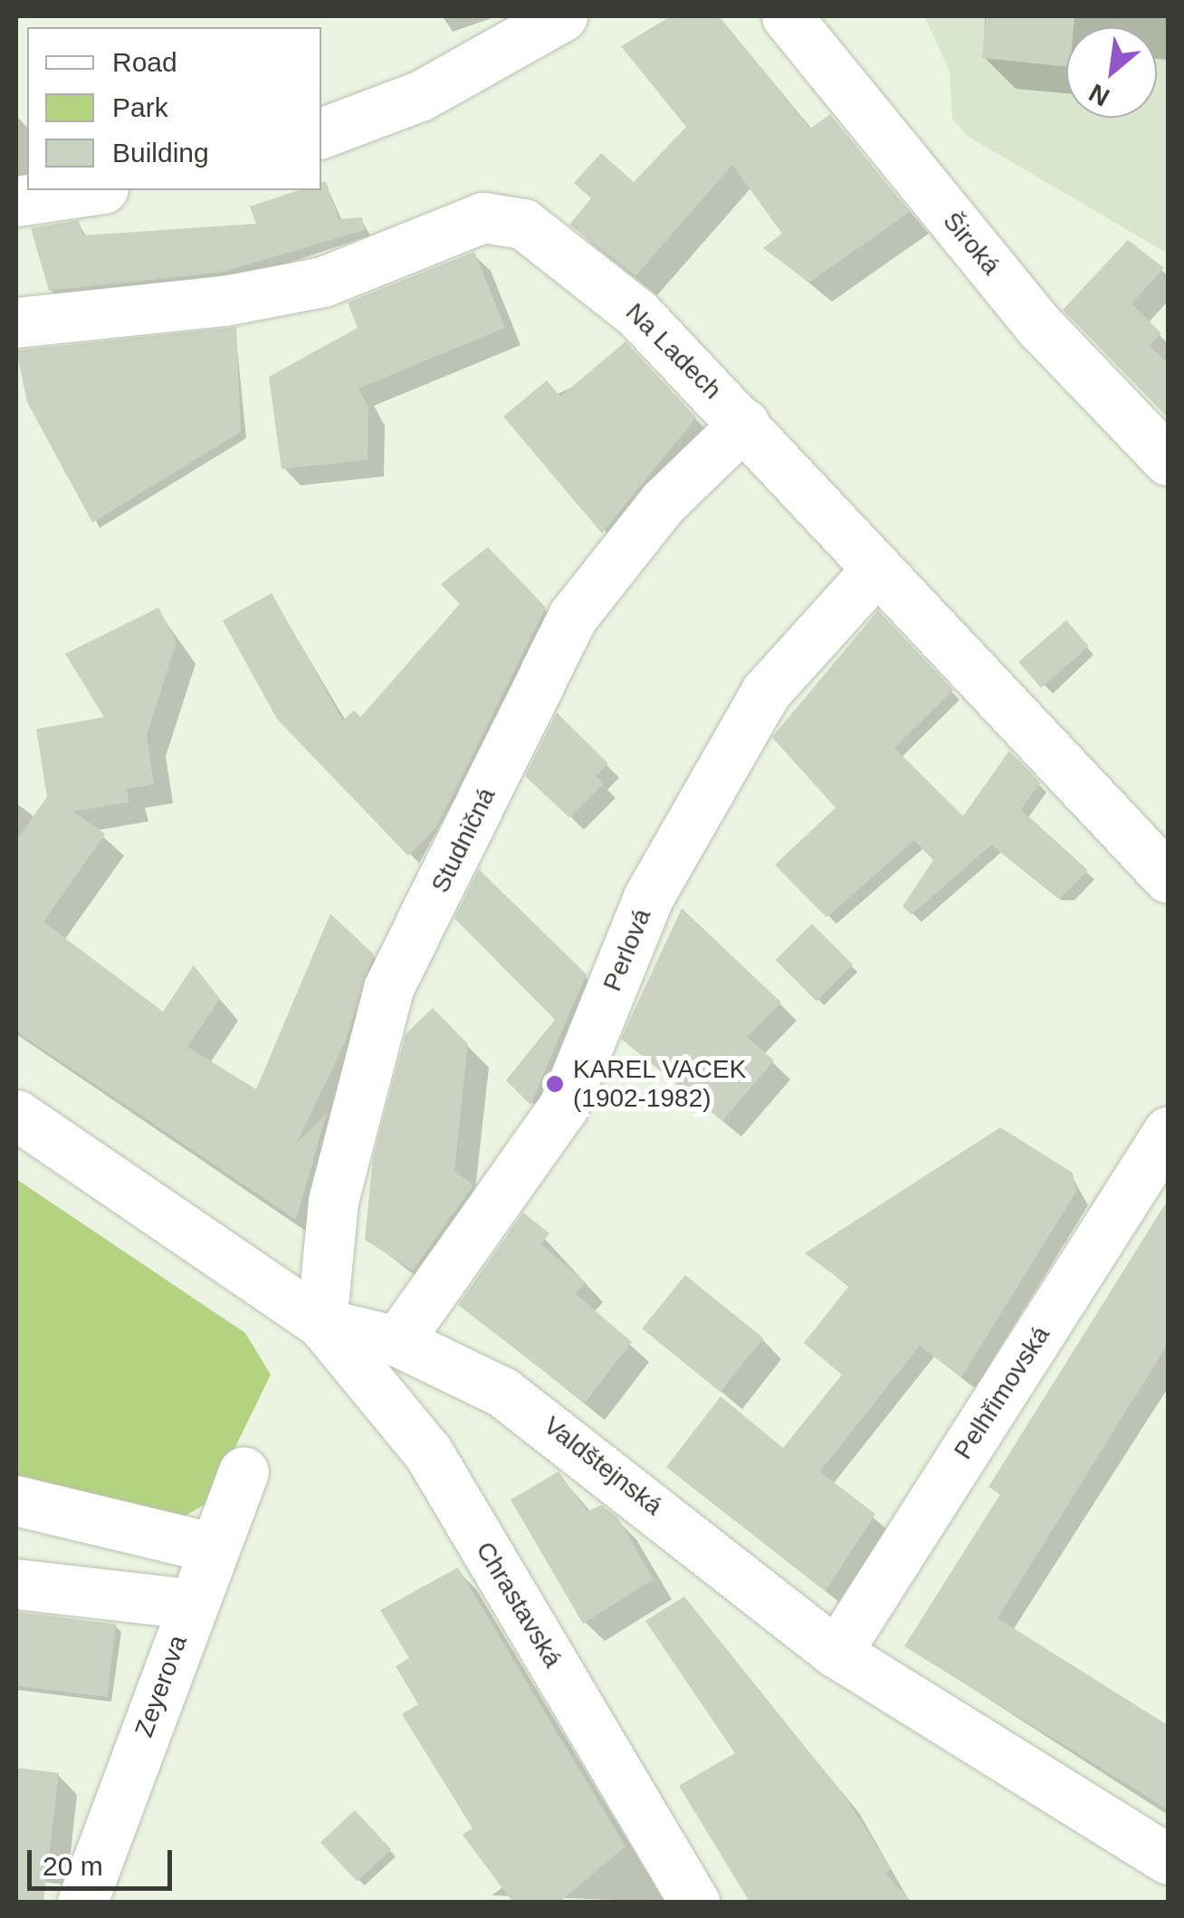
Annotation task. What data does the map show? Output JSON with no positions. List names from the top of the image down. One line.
{"streets":{"street":["Široká","Na Ladech","Studničná","Perlová","Pelhřimovská","Valdštejnská","Chrastavská","Zeyerova"]},"crossings":[["Na Ladech","Studničná"],["Na Ladech","Perlová"],["Studničná","Valdštejnská"],["Studničná","Chrastavská"],["Perlová","Valdštejnská"],["Pelhřimovská","Valdštejnská"],["Valdštejnská","Chrastavská"]],"places":["KAREL VACEK (1902-1982)"],"legend":["Road","Park","Building"],"scale_bar":"20 m","north":"bottom left"}
